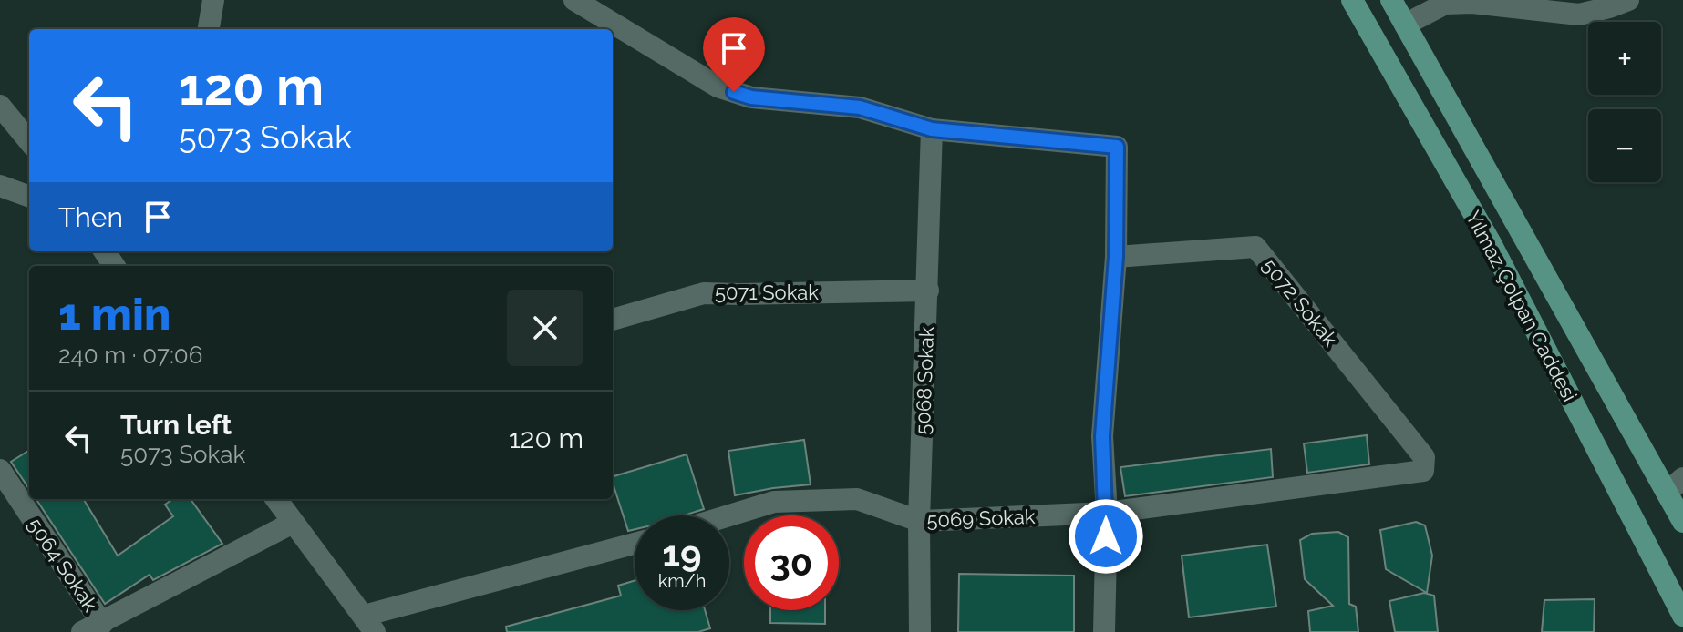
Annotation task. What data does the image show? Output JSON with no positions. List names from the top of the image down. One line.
{"streets":{"main road":["Yılmaz Çolpan Caddesi"],"street":["5071 Sokak","5072 Sokak","5068 Sokak","5069 Sokak","5064 Sokak"]},"crossings":[["5071 Sokak","5068 Sokak"],["5072 Sokak","5069 Sokak"],["5068 Sokak","5069 Sokak"]],"page":{"map_buttons":["+","−"],"turn":["120 m","5073 Sokak"],"then":"Then","heading":["1 min","240 m · 07:06"],"list":[{"name":"Turn left","note":"5073 Sokak","value":"120 m"}],"speed":"19 km/h","limit":"30"}}
